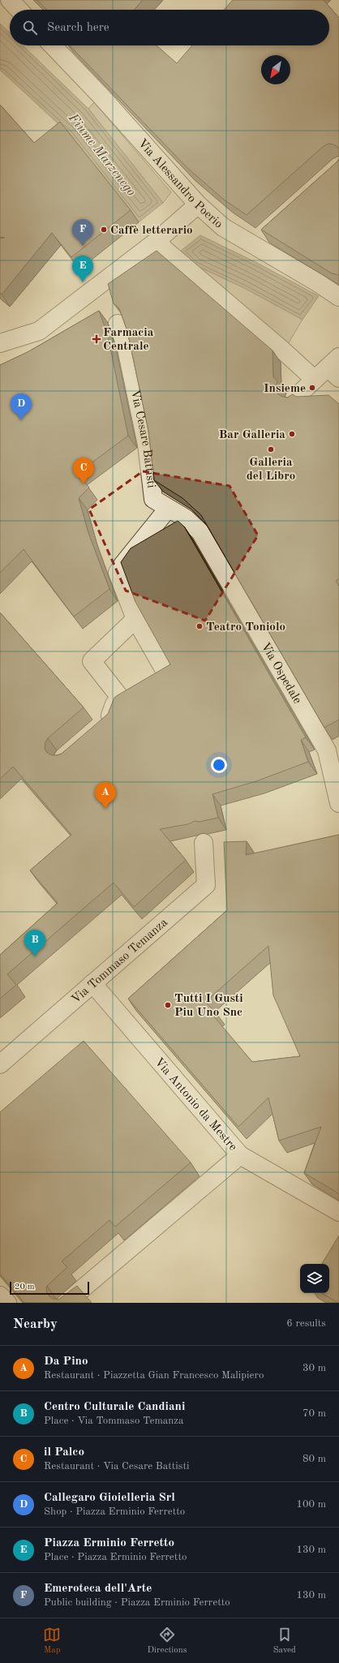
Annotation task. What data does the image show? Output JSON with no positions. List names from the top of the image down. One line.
{"streets":{"street":["Via Alessandro Poerio","Via Cesare Battisti","Via Ospedale","Via Tommaso Temanza","Via Antonio da Mestre"]},"crossings":[["Via Cesare Battisti","Via Ospedale"],["Via Tommaso Temanza","Via Antonio da Mestre"]],"water":["Fiume Marzenego"],"places":{"other":["Caffè letterario","Insieme","Bar Galleria","Galleria del Libro","Teatro Toniolo","Tutti I Gusti Piu Uno Snc"],"health":["Farmacia Centrale"]},"scale_bar":"20 m","north":"bottom left","page":{"search":"Search here","pins":["F","E","D","C","A","B"],"scale":"20 m","heading":["Nearby","6 results"],"list":[{"mark":"A","name":"Da Pino","note":"Restaurant · Piazzetta Gian Francesco Malipiero","value":"30 m"},{"mark":"B","name":"Centro Culturale Candiani","note":"Place · Via Tommaso Temanza","value":"70 m"},{"mark":"C","name":"il Palco","note":"Restaurant · Via Cesare Battisti","value":"80 m"},{"mark":"D","name":"Callegaro Gioielleria Srl","note":"Shop · Piazza Erminio Ferretto","value":"100 m"},{"mark":"E","name":"Piazza Erminio Ferretto","note":"Place · Piazza Erminio Ferretto","value":"130 m"},{"mark":"F","name":"Emeroteca dell'Arte","note":"Public building · Piazza Erminio Ferretto","value":"130 m"}],"nav":["Map","Directions","Saved"]}}
